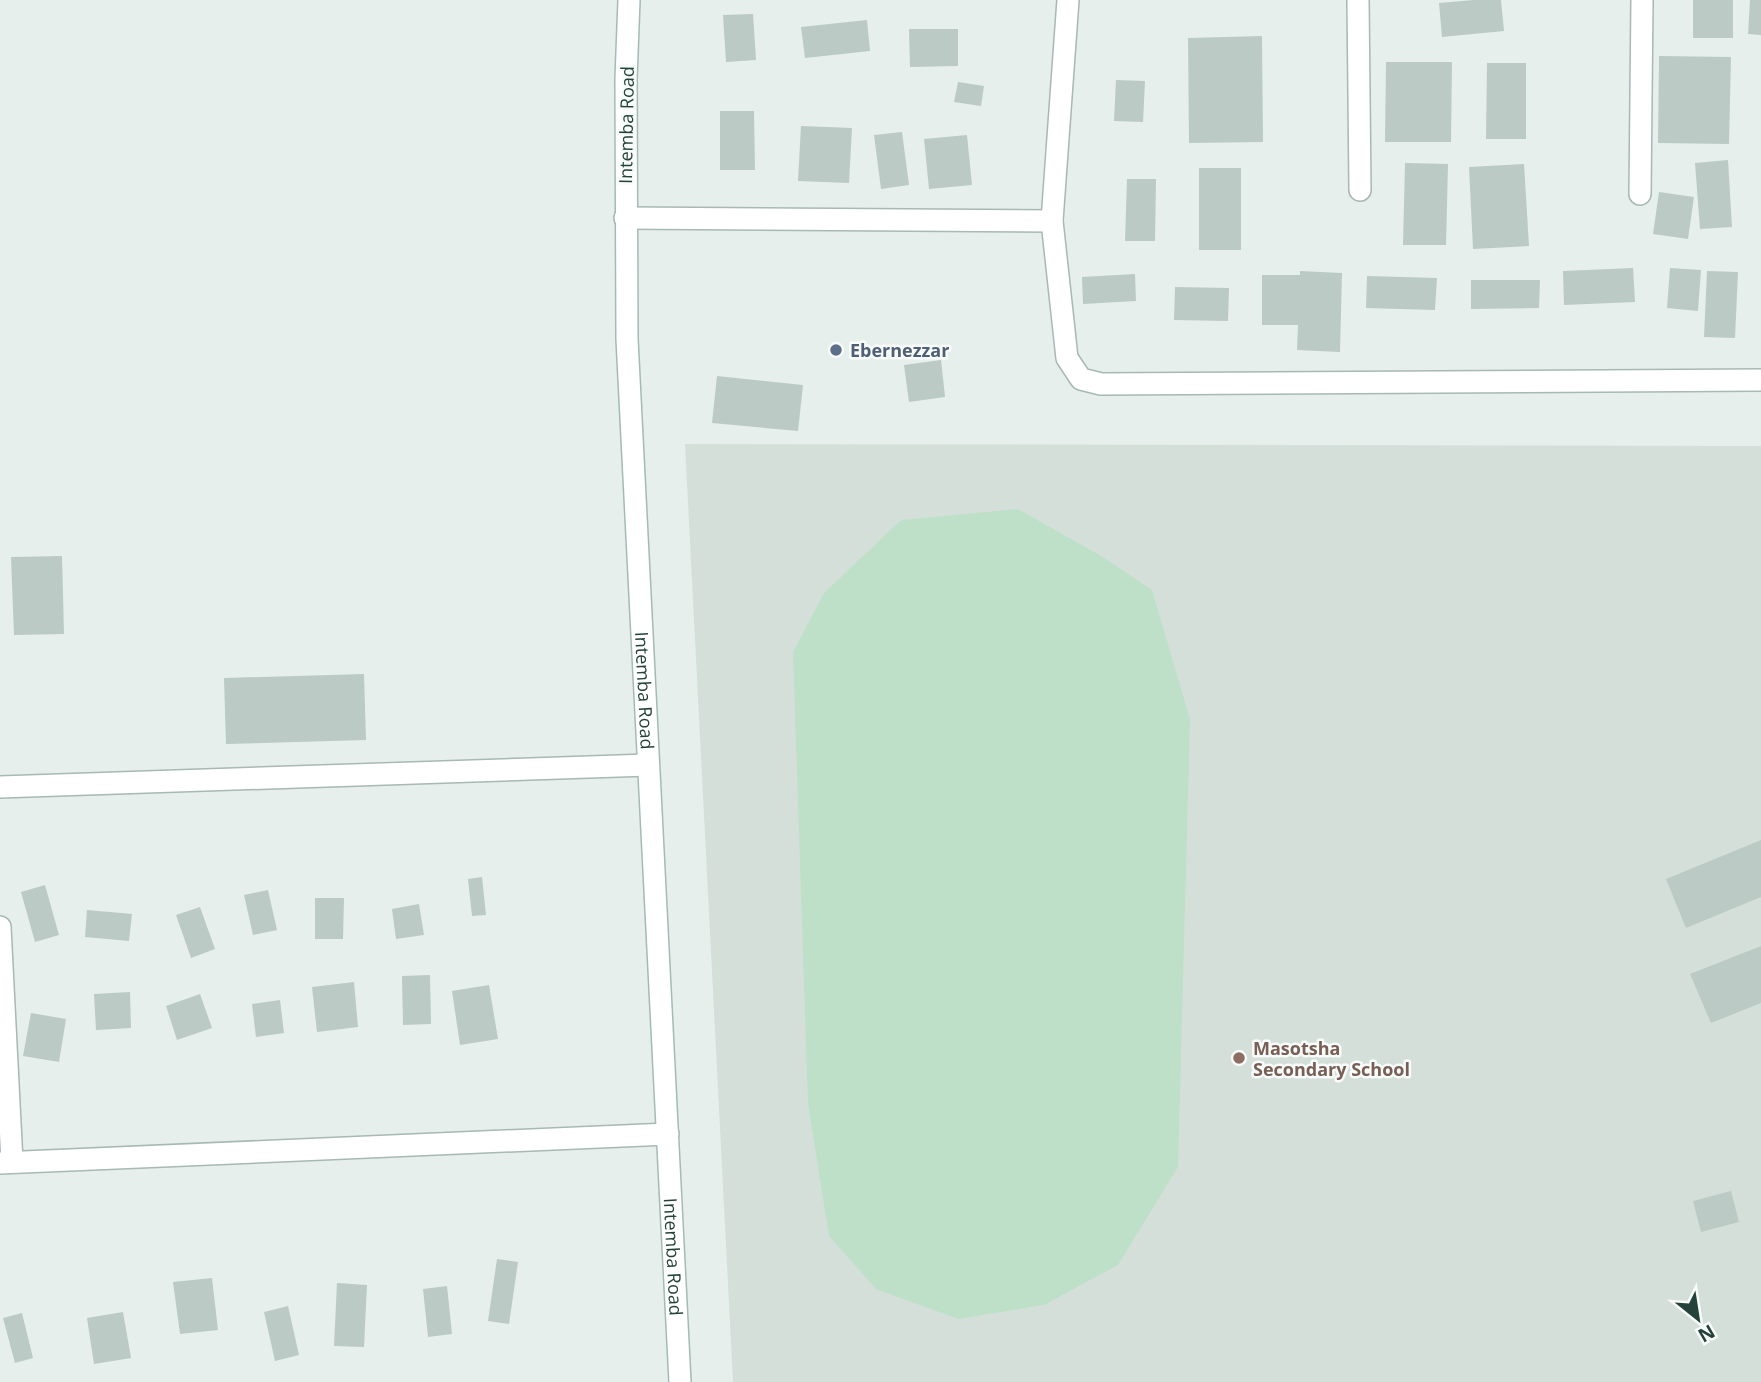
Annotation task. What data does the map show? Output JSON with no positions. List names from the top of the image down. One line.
{"streets":{"street":["Intemba Road"]},"places":["Ebernezzar","Masotsha Secondary School"],"north":"bottom right"}
